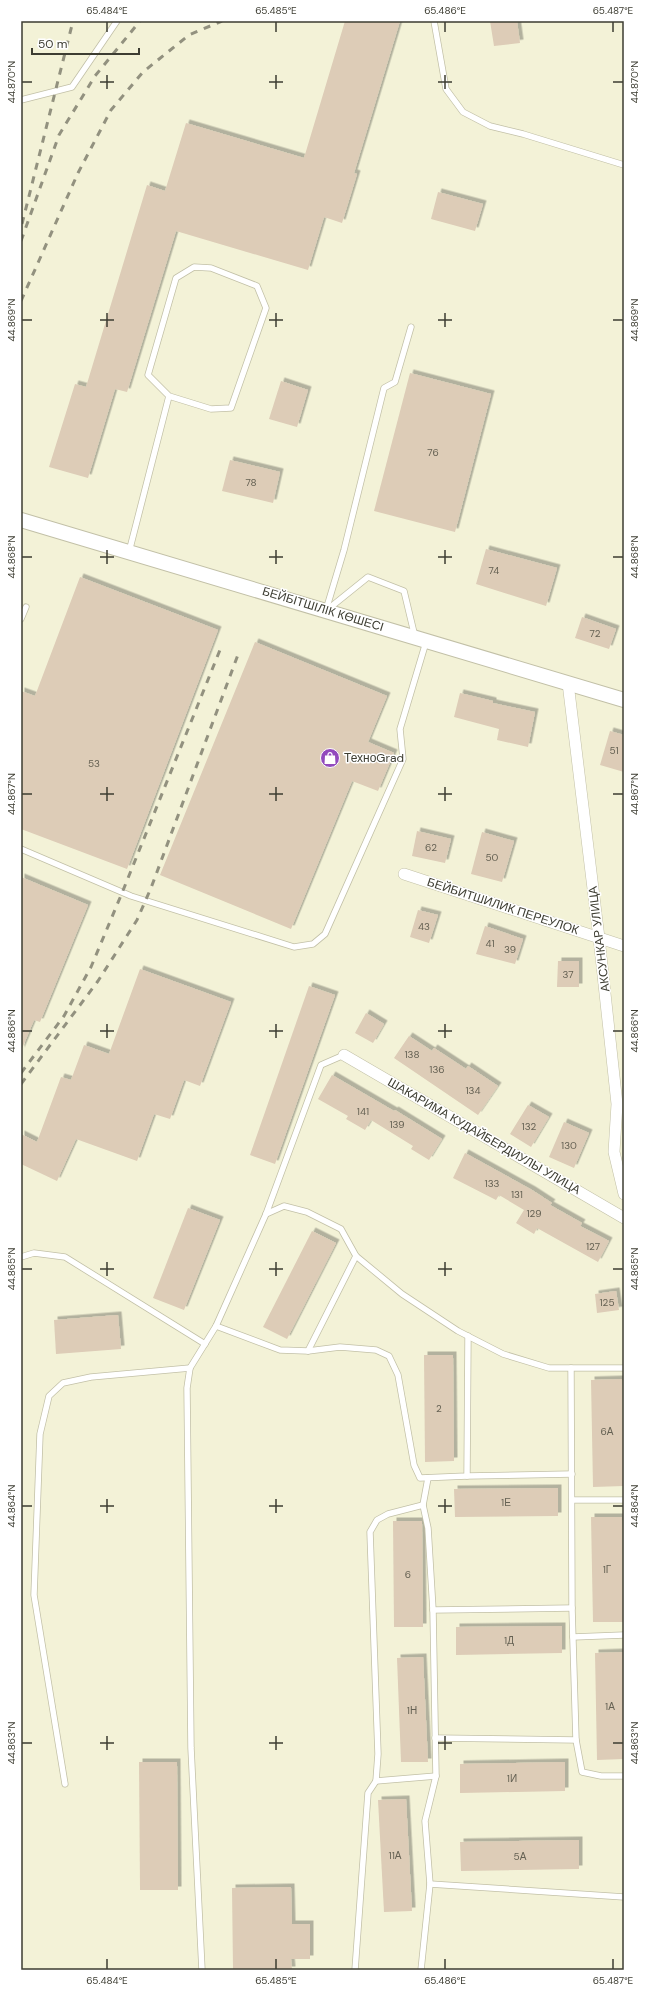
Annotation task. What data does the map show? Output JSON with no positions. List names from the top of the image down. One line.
{"streets":{"street":["БЕЙБІТШІЛІК КӨШЕСІ","БЕЙБИТШИЛИК ПЕРЕУЛОК","АКСУНКАР УЛИЦА","ШАКАРИМА КУДАЙБЕРДИУЛЫ УЛИЦА"]},"crossings":[["БЕЙБІТШІЛІК КӨШЕСІ","АКСУНКАР УЛИЦА"],["БЕЙБИТШИЛИК ПЕРЕУЛОК","АКСУНКАР УЛИЦА"]],"places":{"shop":["ТехноGrad"]},"house_numbers":["76","78","74","72","51","53","62","50","43","41","39","37","138","136","134","141","139","132","130","133","131","129","127","125","2","6А","1Е","1Г","6","1Д","1А","1Н","1И","11А","5А"],"scale_bar":"50 m","coordinates":["65.484°E","65.485°E","65.486°E","65.487°E","44.870°N","44.869°N","44.868°N","44.867°N","44.866°N","44.865°N","44.864°N","44.863°N"]}
